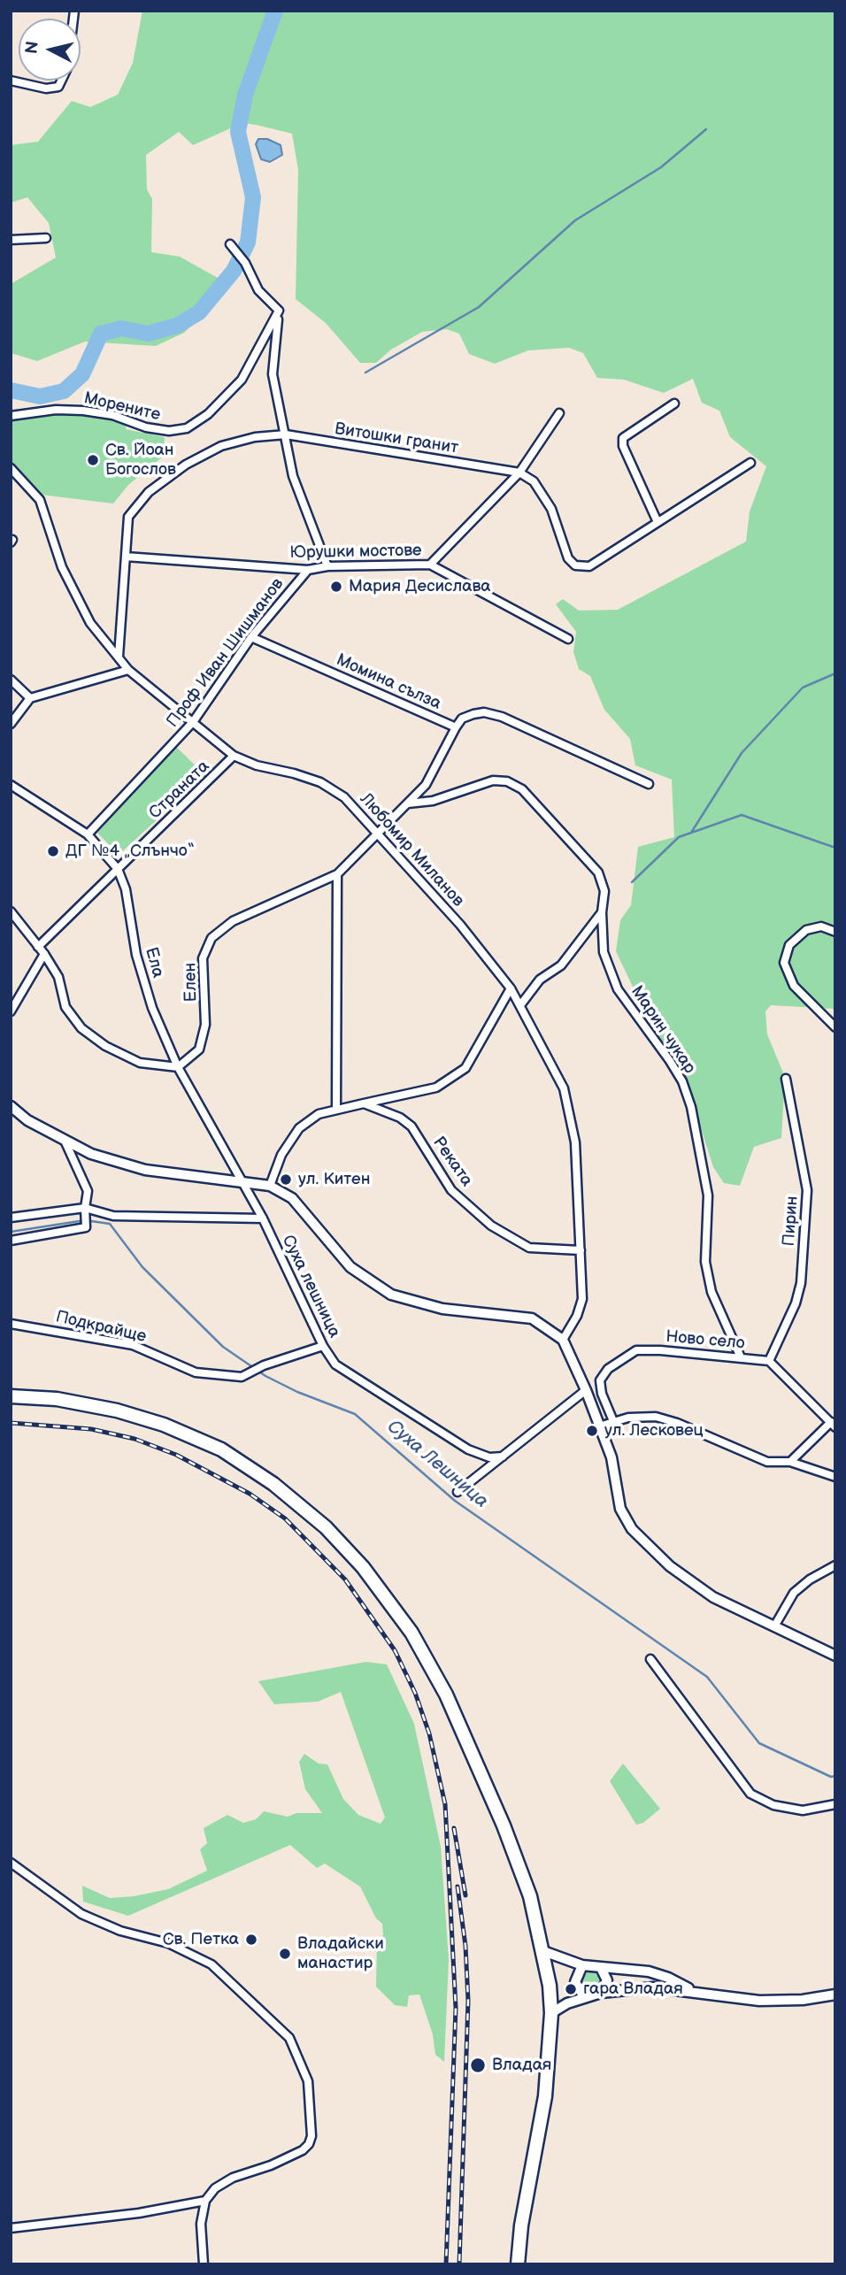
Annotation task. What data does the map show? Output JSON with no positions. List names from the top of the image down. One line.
{"streets":{"street":["Морените","Витошки гранит","Юрушки мостове","Проф Иван Шишманов","Момина сълза","Страната","Любомир Миланов","Ела","Елен","Марин чукар","Реката","Пирин","Суха лешница","Подкрайще","Ново село"]},"crossings":[["Витошки гранит","Юрушки мостове"],["Витошки гранит","Любомир Миланов"],["Юрушки мостове","Проф Иван Шишманов"],["Проф Иван Шишманов","Момина сълза"],["Проф Иван Шишманов","Любомир Миланов"],["Проф Иван Шишманов","Ела"],["Момина сълза","Елен"],["Страната","Любомир Миланов"],["Страната","Ела"],["Любомир Миланов","Елен"],["Любомир Миланов","Реката"],["Ела","Елен"],["Ела","Суха лешница"],["Елен","Марин чукар"],["Марин чукар","Ново село"],["Пирин","Ново село"],["Суха лешница","Подкрайще"]],"water":["Суха Лешница"],"places":["Св. Йоан Богослов","Мария Десислава","ДГ №4 „Слънчо“","ул. Китен","ул. Лесковец","Св. Петка","Владайски манастир","гара Владая","Владая"],"north":"left"}
